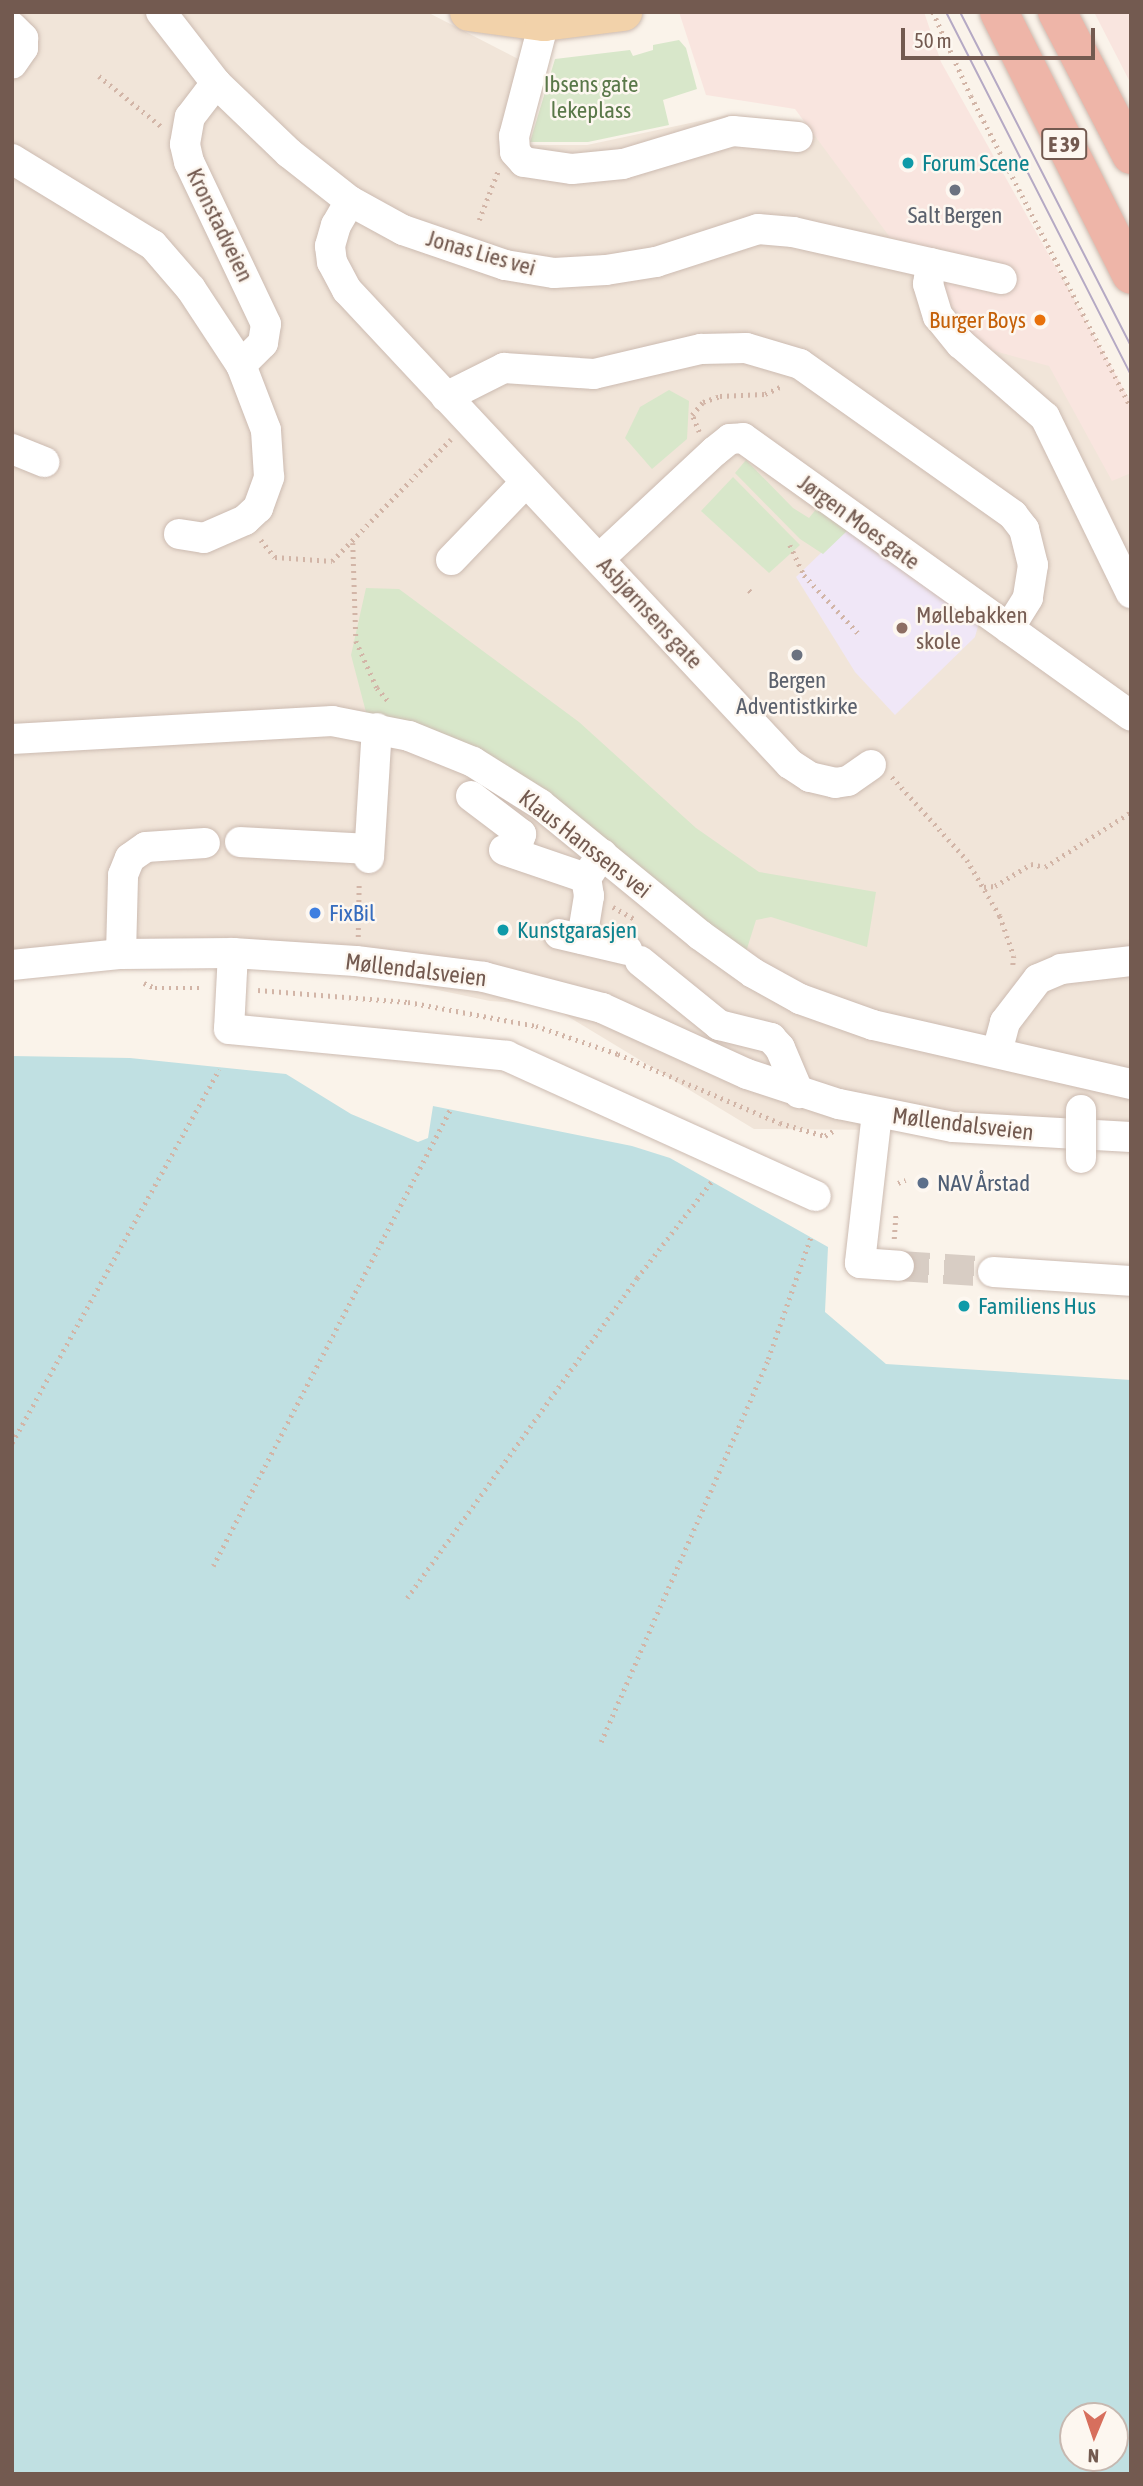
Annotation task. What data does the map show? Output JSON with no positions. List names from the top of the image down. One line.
{"streets":{"highway":["E 39"],"street":["Kronstadveien","Jonas Lies vei","Jørgen Moes gate","Asbjørnsens gate","Klaus Hanssens vei","Møllendalsveien"]},"crossings":[["Kronstadveien","Jonas Lies vei"],["Jonas Lies vei","Asbjørnsens gate"],["Jørgen Moes gate","Asbjørnsens gate"]],"parks":["Ibsens gate lekeplass"],"places":["Forum Scene","Salt Bergen","Burger Boys","Møllebakken skole","Bergen Adventistkirke","FixBil","Kunstgarasjen","NAV Årstad","Familiens Hus"],"scale_bar":"50 m","north":"bottom"}
